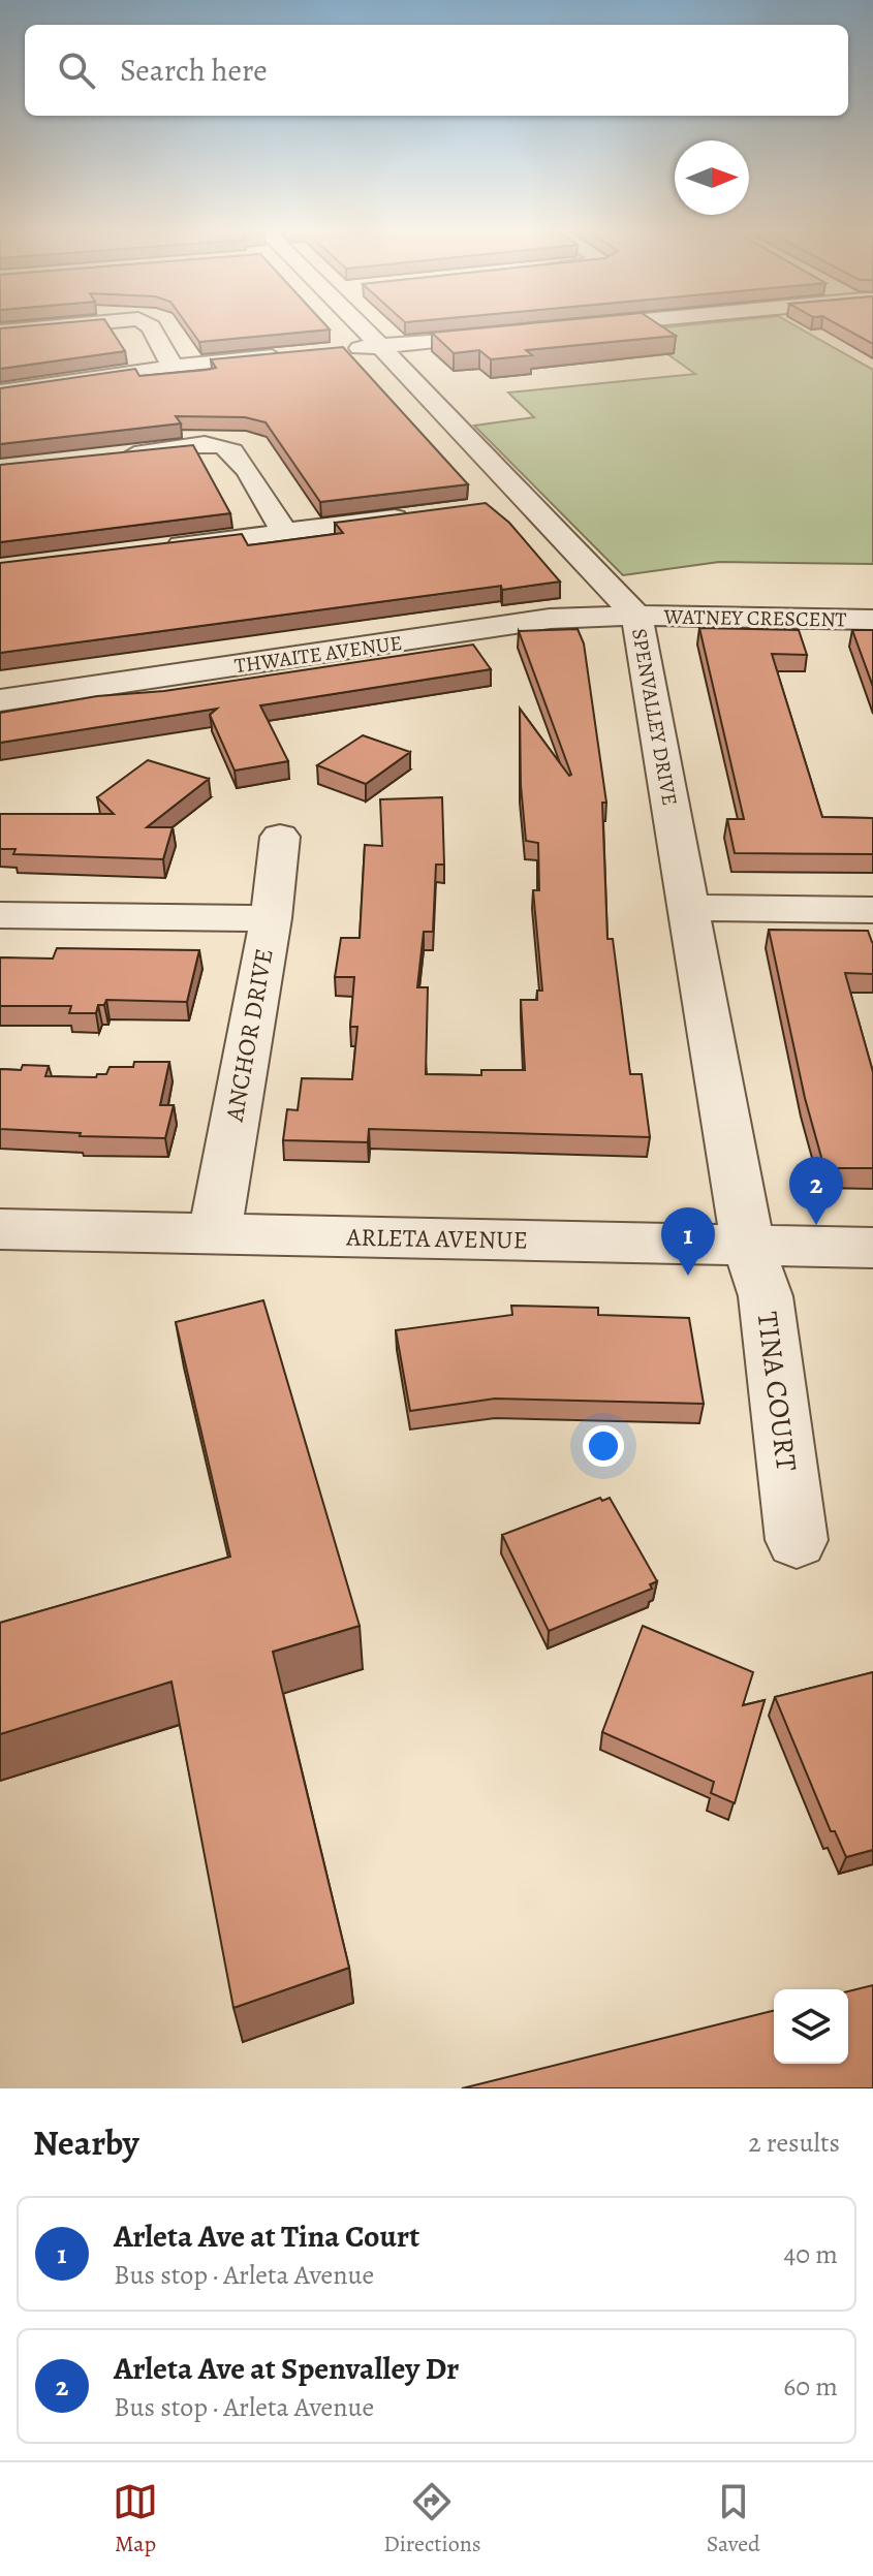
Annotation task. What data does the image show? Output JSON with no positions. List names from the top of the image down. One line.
{"streets":{"street":["WATNEY CRESCENT","THWAITE AVENUE","SPENVALLEY DRIVE","ANCHOR DRIVE","ARLETA AVENUE","TINA COURT"]},"crossings":[["WATNEY CRESCENT","THWAITE AVENUE"],["WATNEY CRESCENT","SPENVALLEY DRIVE"],["THWAITE AVENUE","SPENVALLEY DRIVE"],["SPENVALLEY DRIVE","ARLETA AVENUE"],["SPENVALLEY DRIVE","TINA COURT"],["ANCHOR DRIVE","ARLETA AVENUE"],["ARLETA AVENUE","TINA COURT"]],"north":"right","page":{"search":"Search here","pins":["2","1"],"heading":["Nearby","2 results"],"list":[{"mark":"1","name":"Arleta Ave at Tina Court","note":"Bus stop · Arleta Avenue","value":"40 m"},{"mark":"2","name":"Arleta Ave at Spenvalley Dr","note":"Bus stop · Arleta Avenue","value":"60 m"}],"nav":["Map","Directions","Saved"]}}
